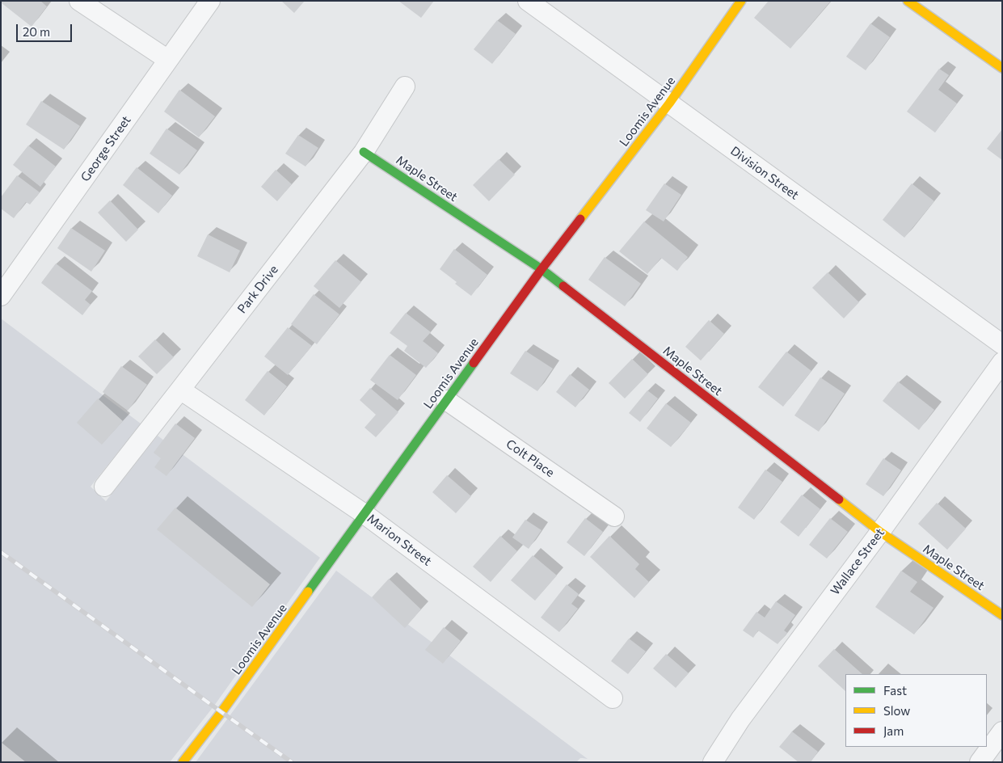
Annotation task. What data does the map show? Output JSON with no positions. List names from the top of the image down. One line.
{"streets":{"street":["Loomis Avenue","George Street","Division Street","Maple Street","Park Drive","Colt Place","Marion Street","Wallace Street"]},"crossings":[["Loomis Avenue","Division Street"],["Loomis Avenue","Maple Street"],["Loomis Avenue","Colt Place"],["Loomis Avenue","Marion Street"],["Maple Street","Park Drive"],["Maple Street","Wallace Street"],["Park Drive","Marion Street"]],"legend":["Fast","Slow","Jam"],"scale_bar":"20 m"}
